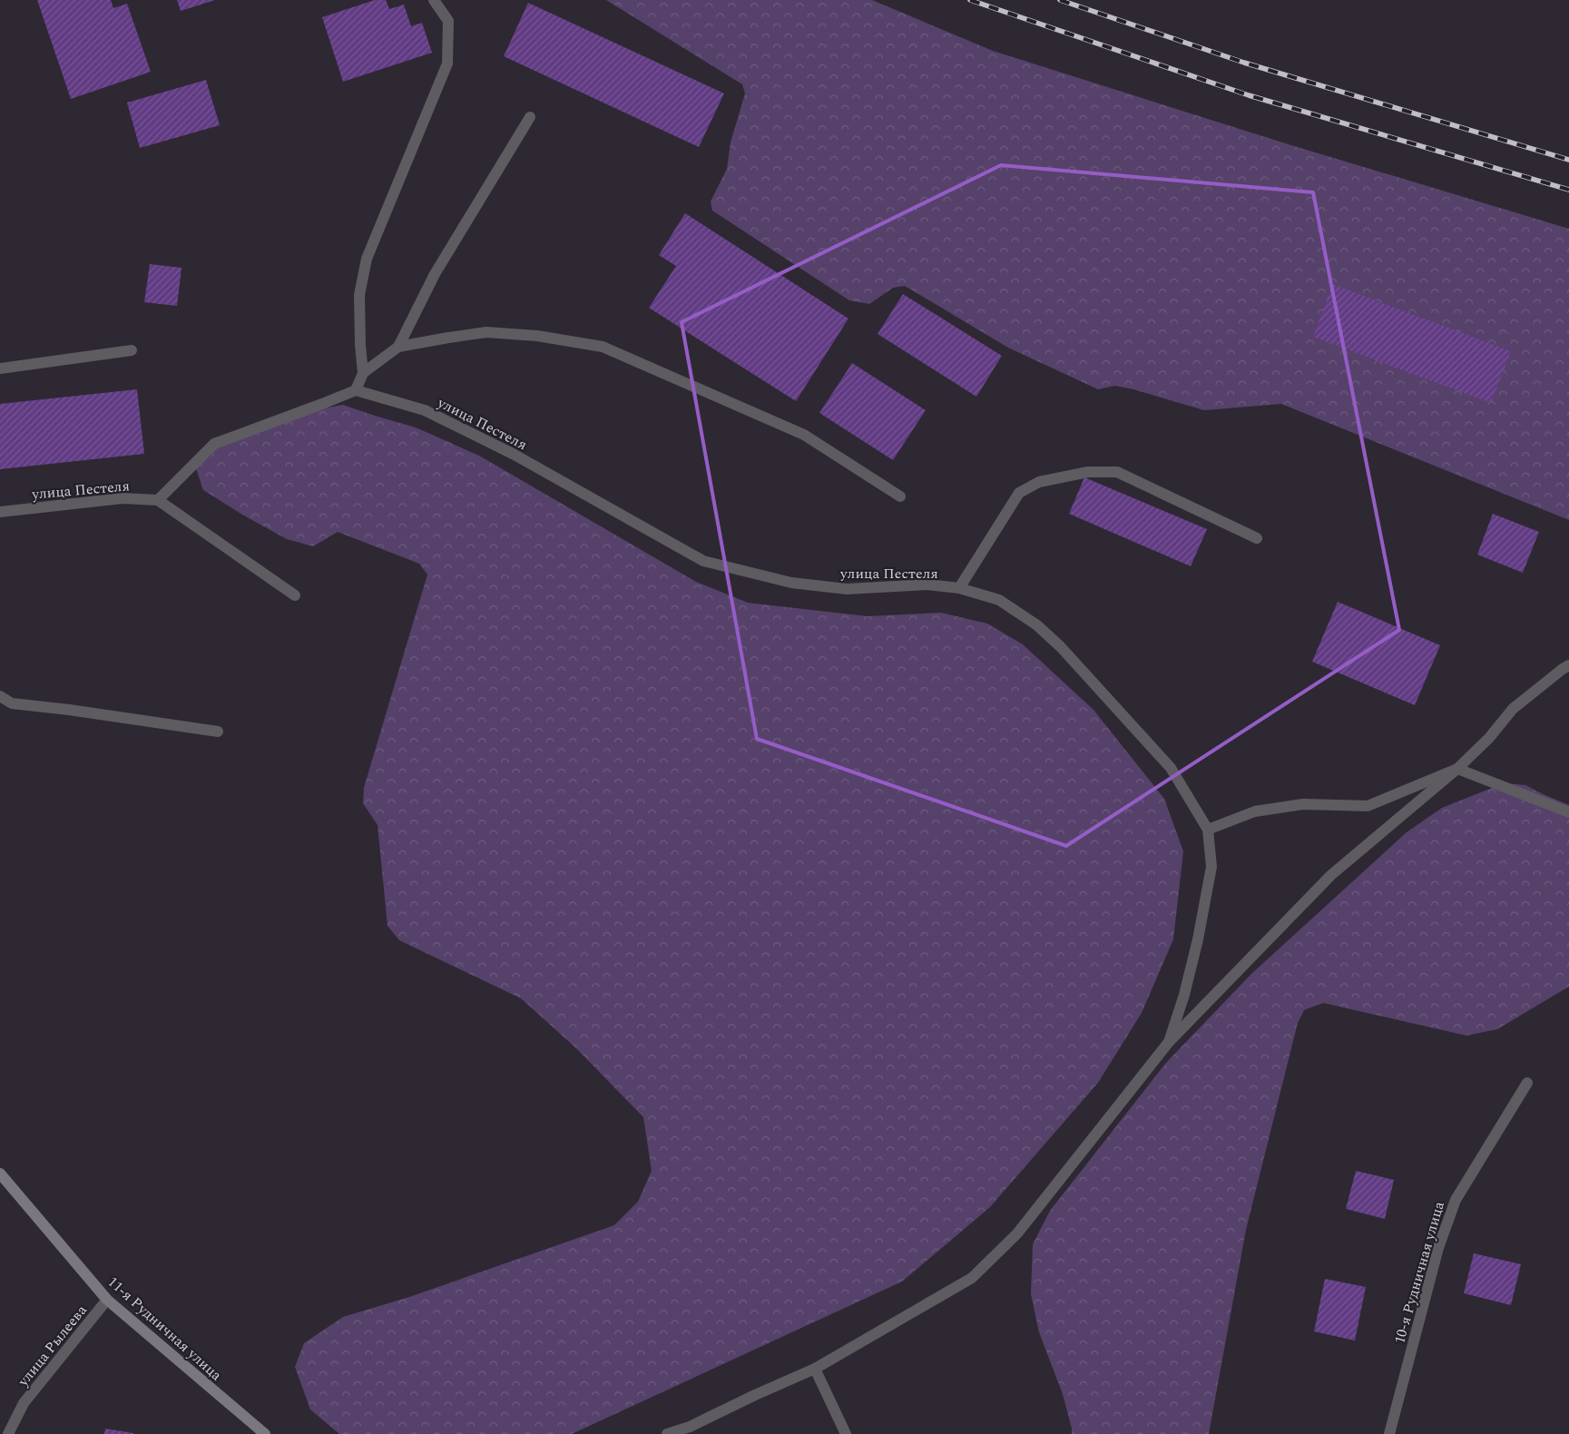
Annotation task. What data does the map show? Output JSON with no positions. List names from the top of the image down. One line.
{"streets":{"main road":["11-я Рудничная улица"],"street":["улица Пестеля","10-я Рудничная улица","улица Рылеева"]},"crossings":[["11-я Рудничная улица","улица Рылеева"]]}
